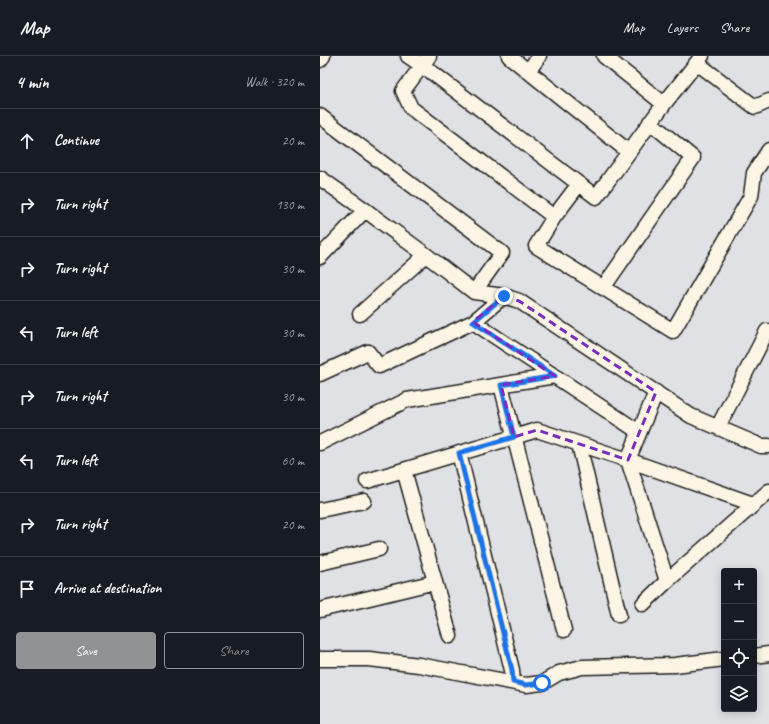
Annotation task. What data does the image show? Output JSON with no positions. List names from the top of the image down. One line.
{"page":{"header":"Map","nav":["Map","Layers","Share"],"heading":["4 min","Walk · 320 m"],"list":[["Continue","20 m"],["Turn right","130 m"],["Turn right","30 m"],["Turn left","30 m"],["Turn right","30 m"],["Turn left","60 m"],["Turn right","20 m"],"Arrive at destination"],"map_buttons":["+","−"],"buttons":["Save","Share"]}}
